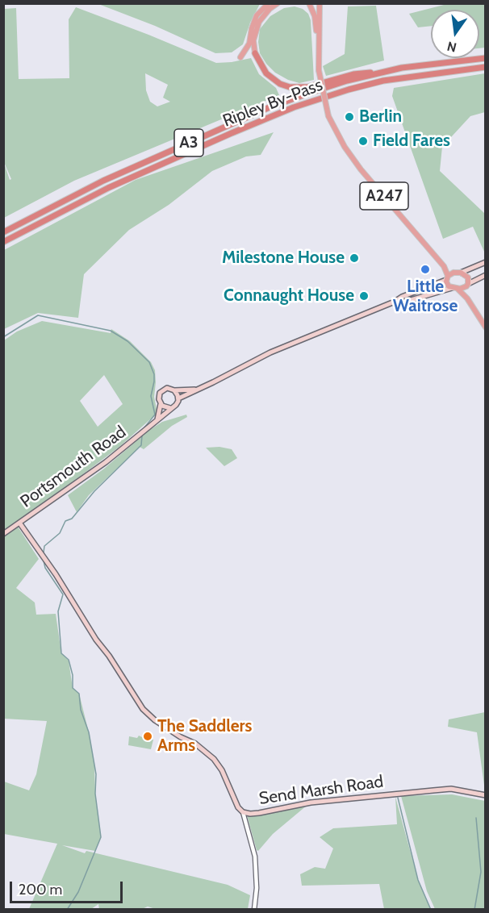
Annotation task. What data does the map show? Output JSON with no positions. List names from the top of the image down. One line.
{"streets":{"highway":["Ripley By-Pass","A3"],"main road":["A247","Portsmouth Road","Send Marsh Road"]},"crossings":[["A247","Portsmouth Road"],["Portsmouth Road","Send Marsh Road"]],"places":["Berlin","Field Fares","Milestone House","Little Waitrose","Connaught House","The Saddlers Arms"],"scale_bar":"200 m","north":"bottom"}
